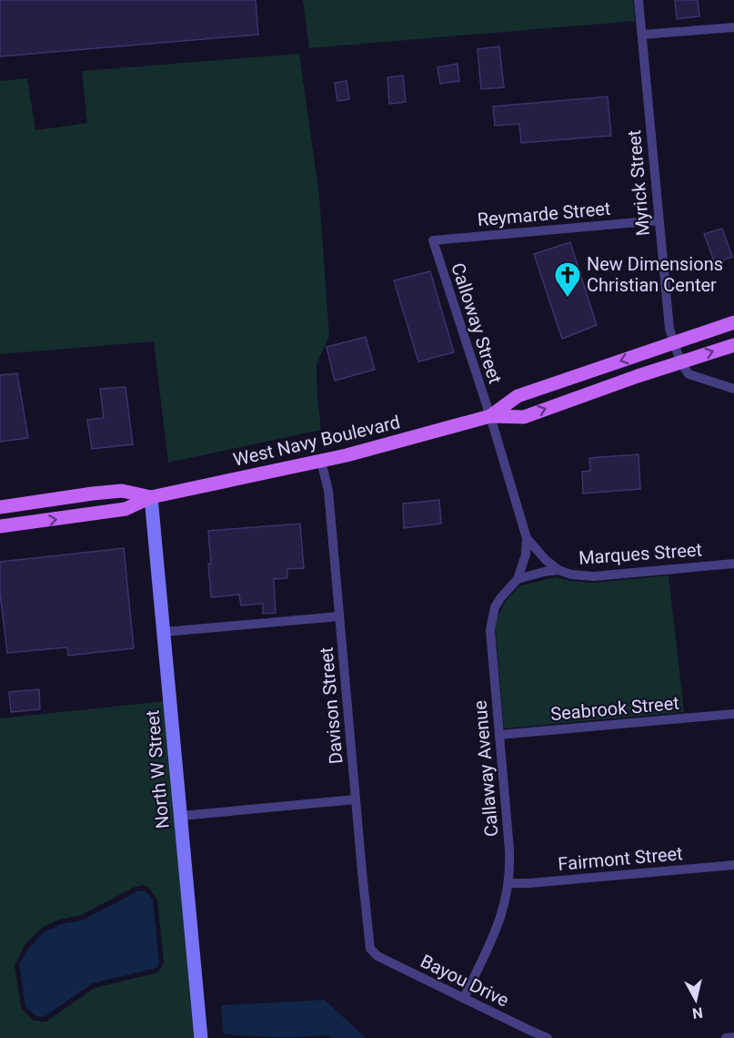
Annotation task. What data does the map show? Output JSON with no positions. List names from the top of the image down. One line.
{"streets":{"main road":["West Navy Boulevard","North W Street"],"street":["Myrick Street","Reymarde Street","Calloway Street","Marques Street","Davison Street","Seabrook Street","Callaway Avenue","Fairmont Street","Bayou Drive"]},"crossings":[["Myrick Street","Reymarde Street"],["Myrick Street","West Navy Boulevard"],["Reymarde Street","Calloway Street"],["Calloway Street","West Navy Boulevard"],["Calloway Street","Callaway Avenue"],["West Navy Boulevard","Davison Street"],["West Navy Boulevard","Callaway Avenue"],["West Navy Boulevard","North W Street"],["Marques Street","Callaway Avenue"],["Davison Street","Bayou Drive"],["Seabrook Street","Callaway Avenue"],["Callaway Avenue","Fairmont Street"],["Callaway Avenue","Bayou Drive"]],"places":{"church":["New Dimensions Christian Center"]},"north":"bottom"}
